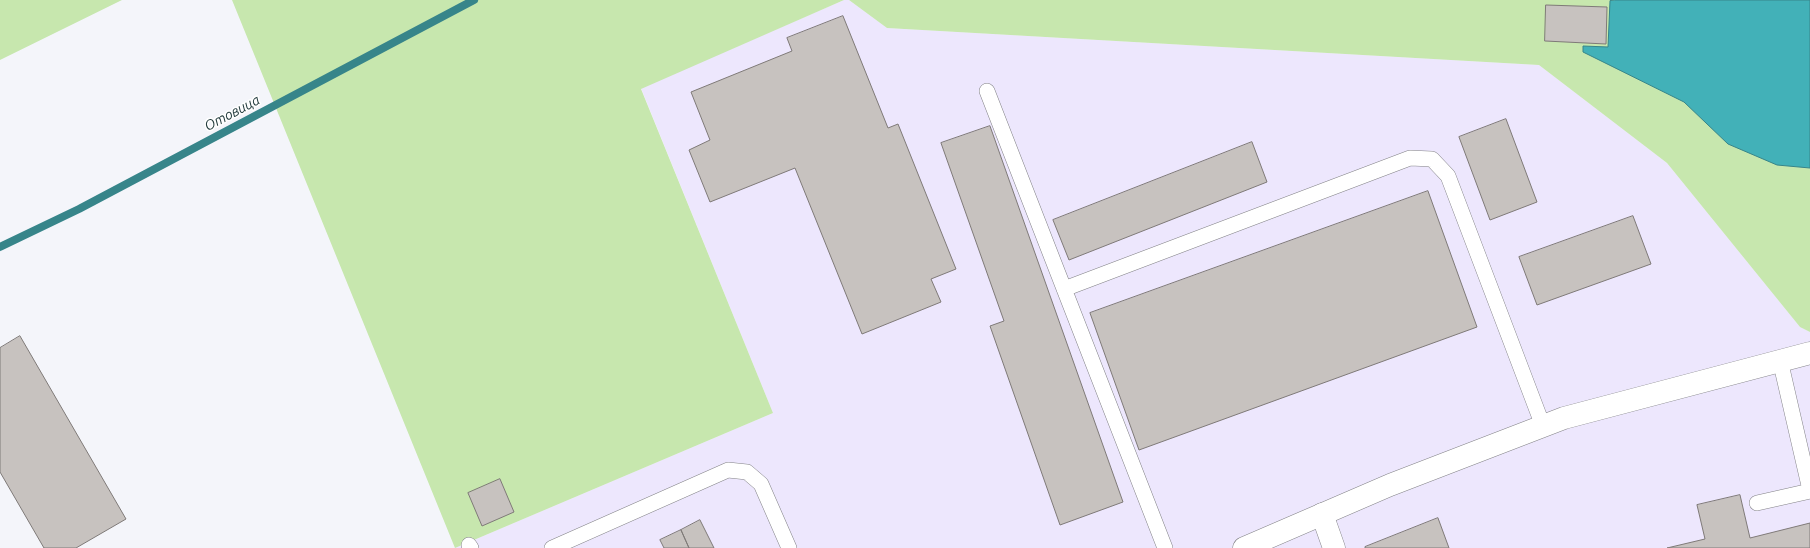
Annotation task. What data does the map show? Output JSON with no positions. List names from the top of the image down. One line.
{"water":["Отовица"]}
